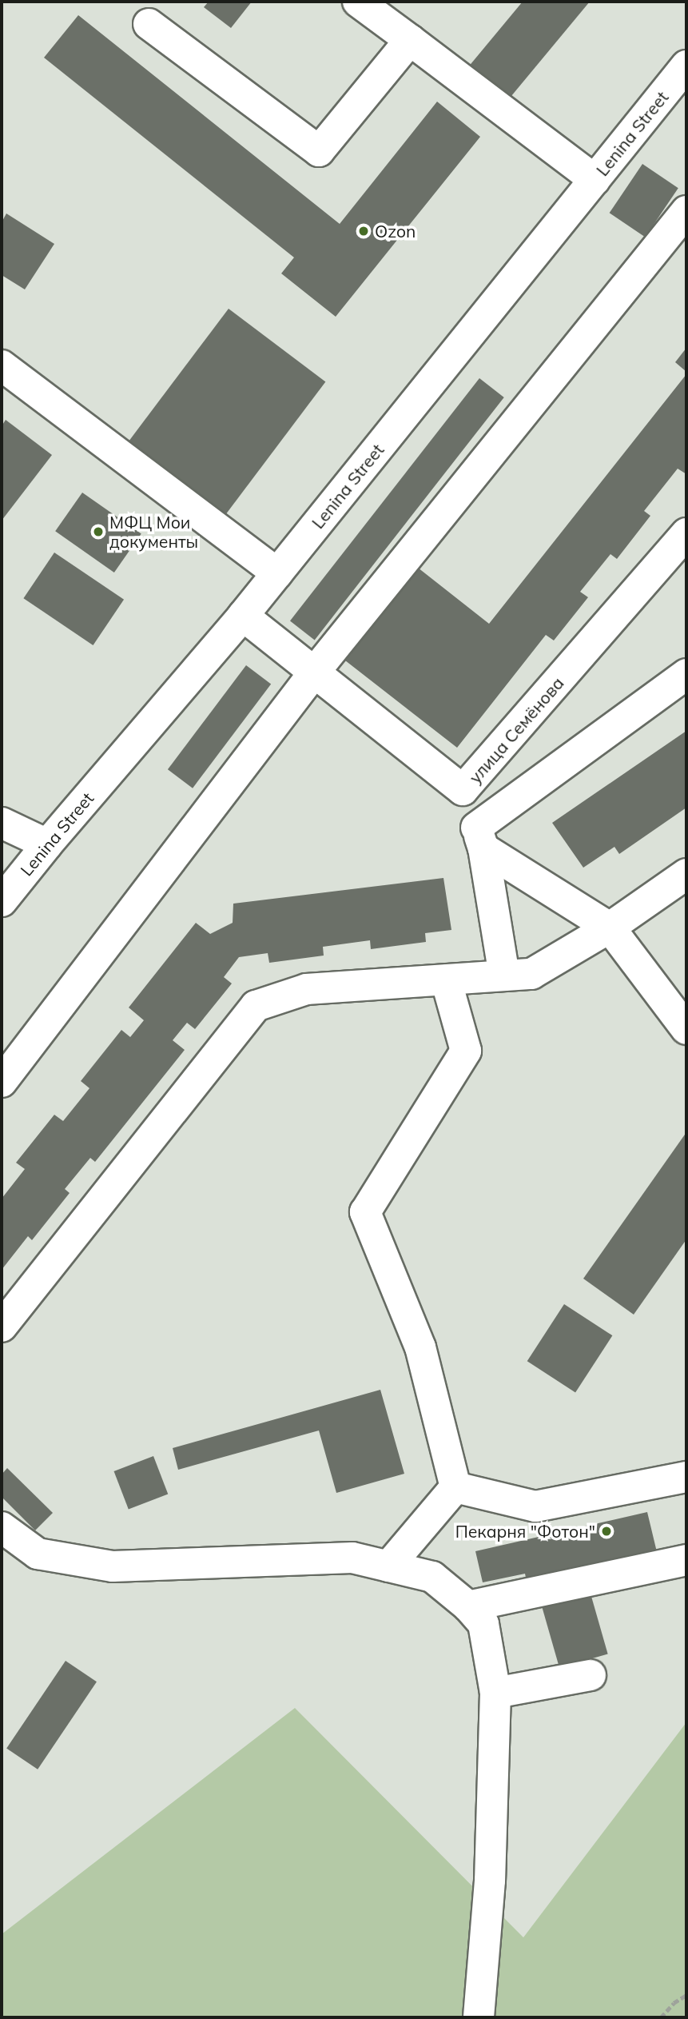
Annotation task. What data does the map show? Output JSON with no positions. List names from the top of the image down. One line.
{"streets":{"main road":["Lenina Street","улица Семёнова"]},"crossings":[["Lenina Street","улица Семёнова"]],"places":["Ozon","МФЦ Мои документы","Пекарня \"Фотон\""]}
